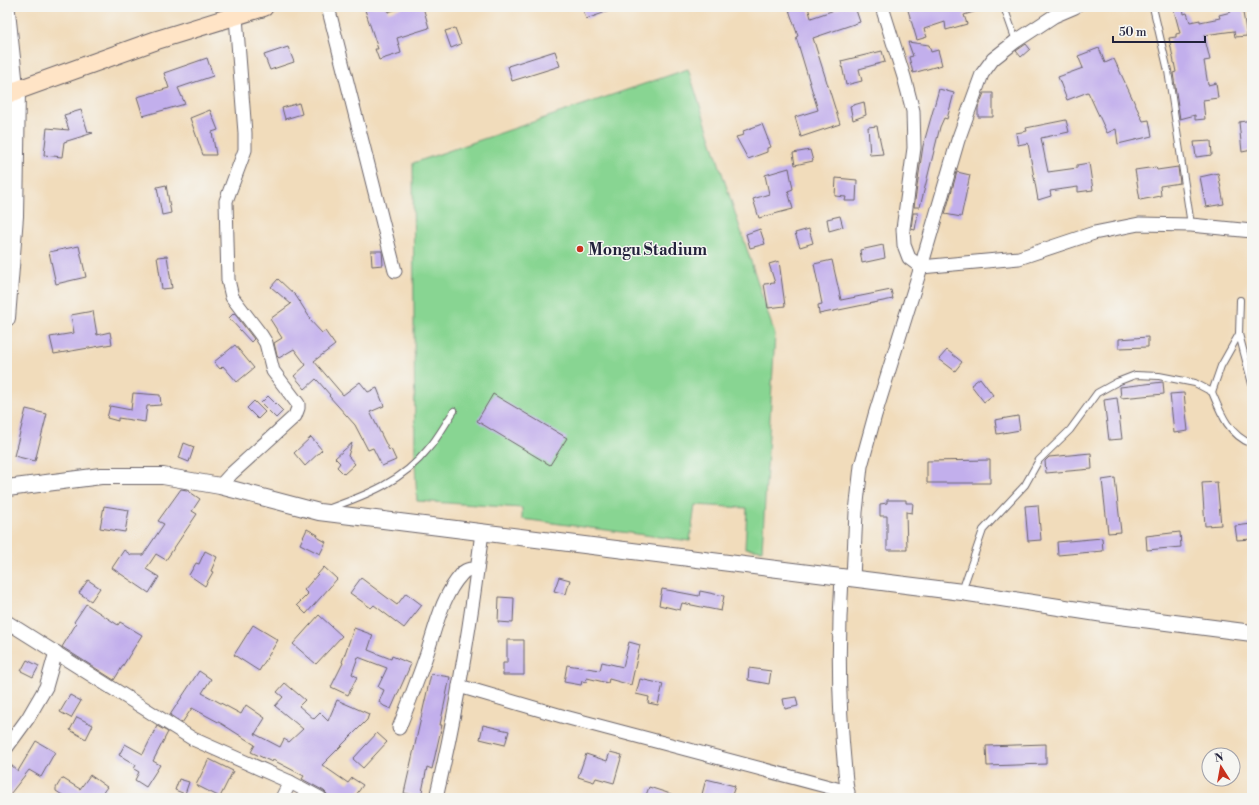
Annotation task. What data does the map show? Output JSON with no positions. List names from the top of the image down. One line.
{"places":["Mongu Stadium"],"scale_bar":"50 m","north":"top"}
